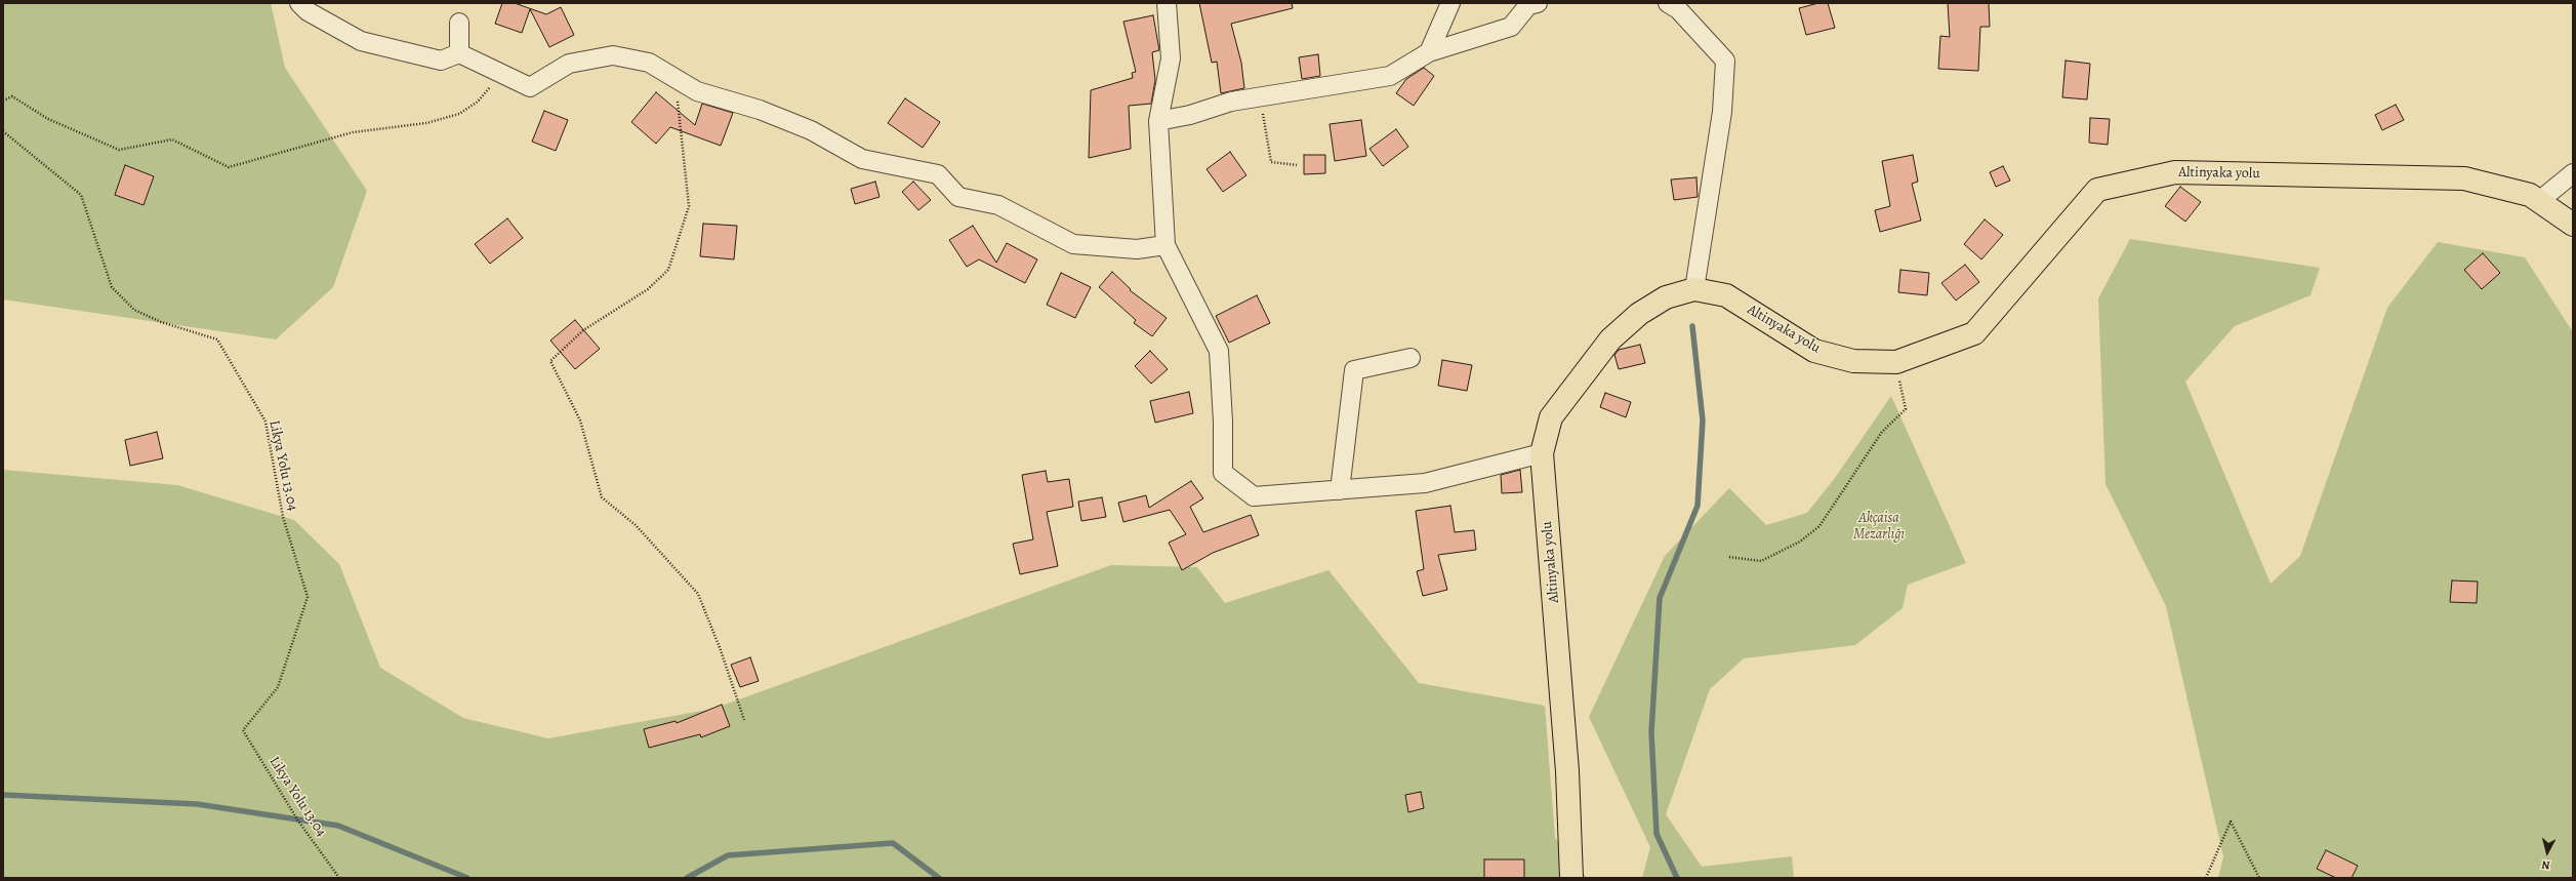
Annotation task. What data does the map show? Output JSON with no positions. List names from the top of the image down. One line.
{"streets":{"main road":["Altinyaka yolu"],"path":["Likya Yolu 13.04"]},"parks":["Akçaisa Mezarlığı"],"north":"bottom"}
